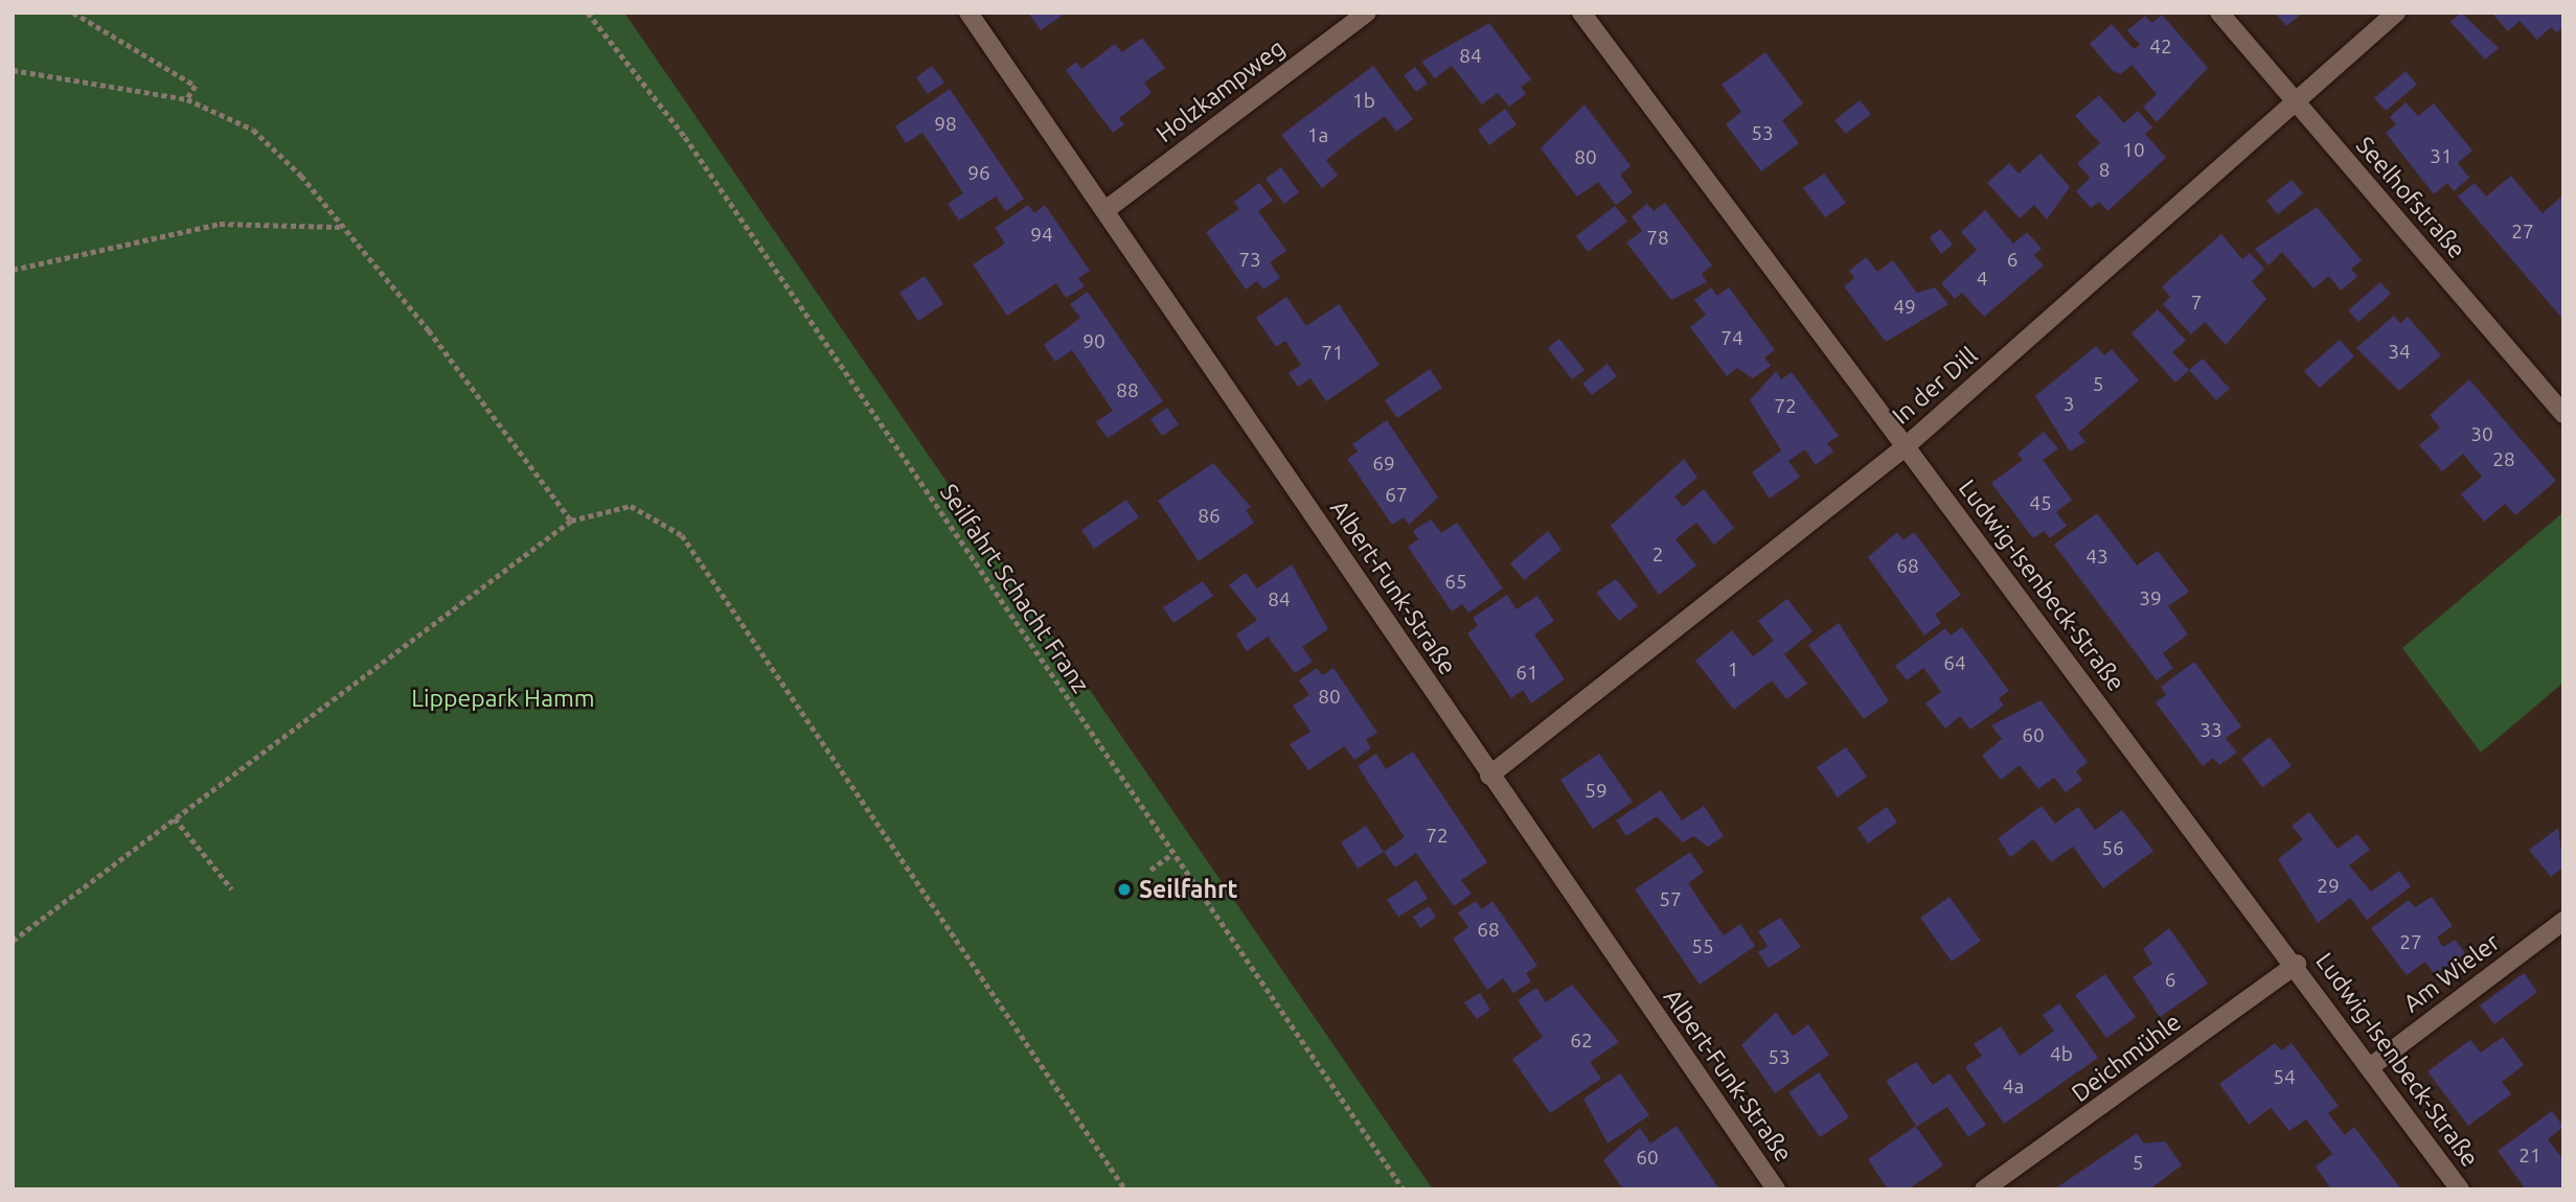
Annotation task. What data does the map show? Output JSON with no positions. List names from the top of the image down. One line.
{"streets":{"street":["Holzkampweg","Seelhofstraße","In der Dill","Ludwig-Isenbeck-Straße","Albert-Funk-Straße","Am Wieler","Deichmühle"],"path":["Seilfahrt Schacht Franz"]},"crossings":[["Holzkampweg","Albert-Funk-Straße"],["Seelhofstraße","In der Dill"],["In der Dill","Ludwig-Isenbeck-Straße"],["In der Dill","Albert-Funk-Straße"],["Ludwig-Isenbeck-Straße","Am Wieler"],["Ludwig-Isenbeck-Straße","Deichmühle"]],"parks":["Lippepark Hamm"],"places":["Seilfahrt"],"house_numbers":["42","84","1b","98","53","1a","10","31","80","8","96","27","94","78","73","6","4","7","49","74","90","34","71","5","88","3","72","30","28","69","67","45","86","2","43","68","65","39","84","64","1","61","80","33","60","59","72","56","29","57","68","27","55","6","62","4b","53","54","4a","21","60","5"]}
